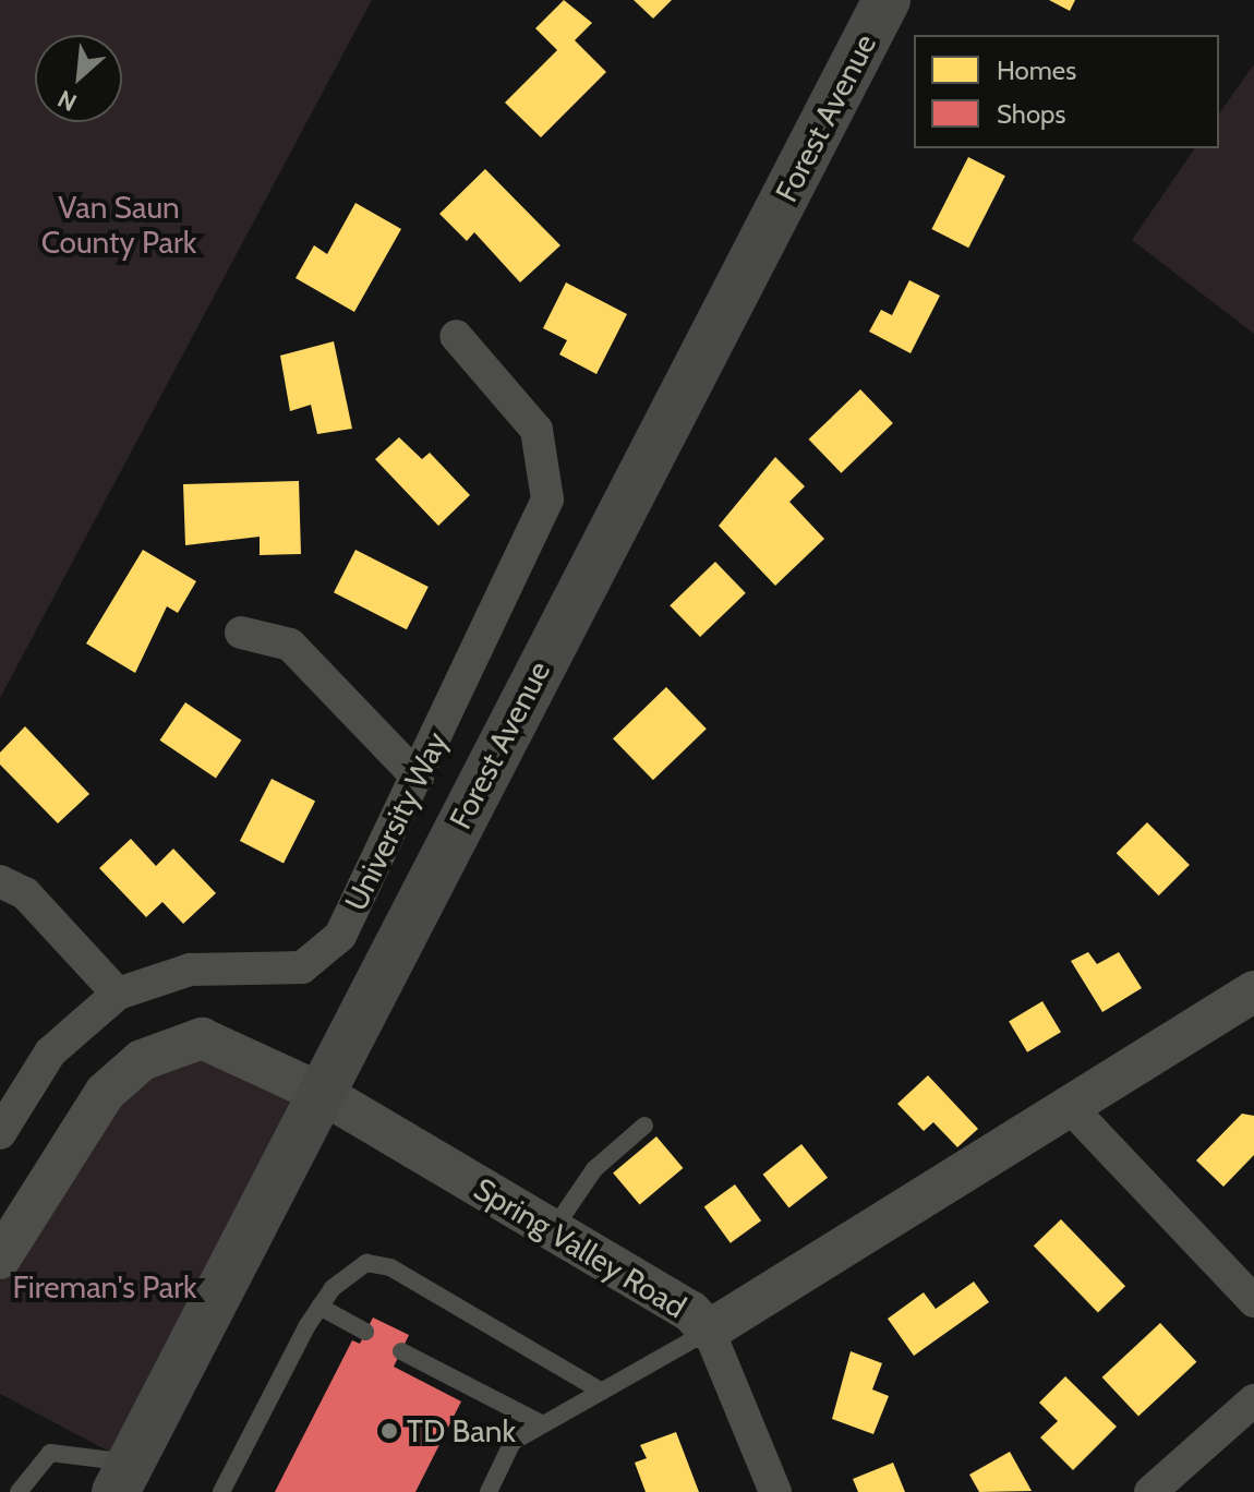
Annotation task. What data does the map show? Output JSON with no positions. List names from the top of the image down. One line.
{"streets":{"main road":["Forest Avenue"],"street":["University Way","Spring Valley Road"]},"crossings":[["Forest Avenue","Spring Valley Road"]],"parks":["Van Saun County Park","Fireman's Park"],"places":["TD Bank"],"legend":["Homes","Shops"],"north":"bottom left"}
